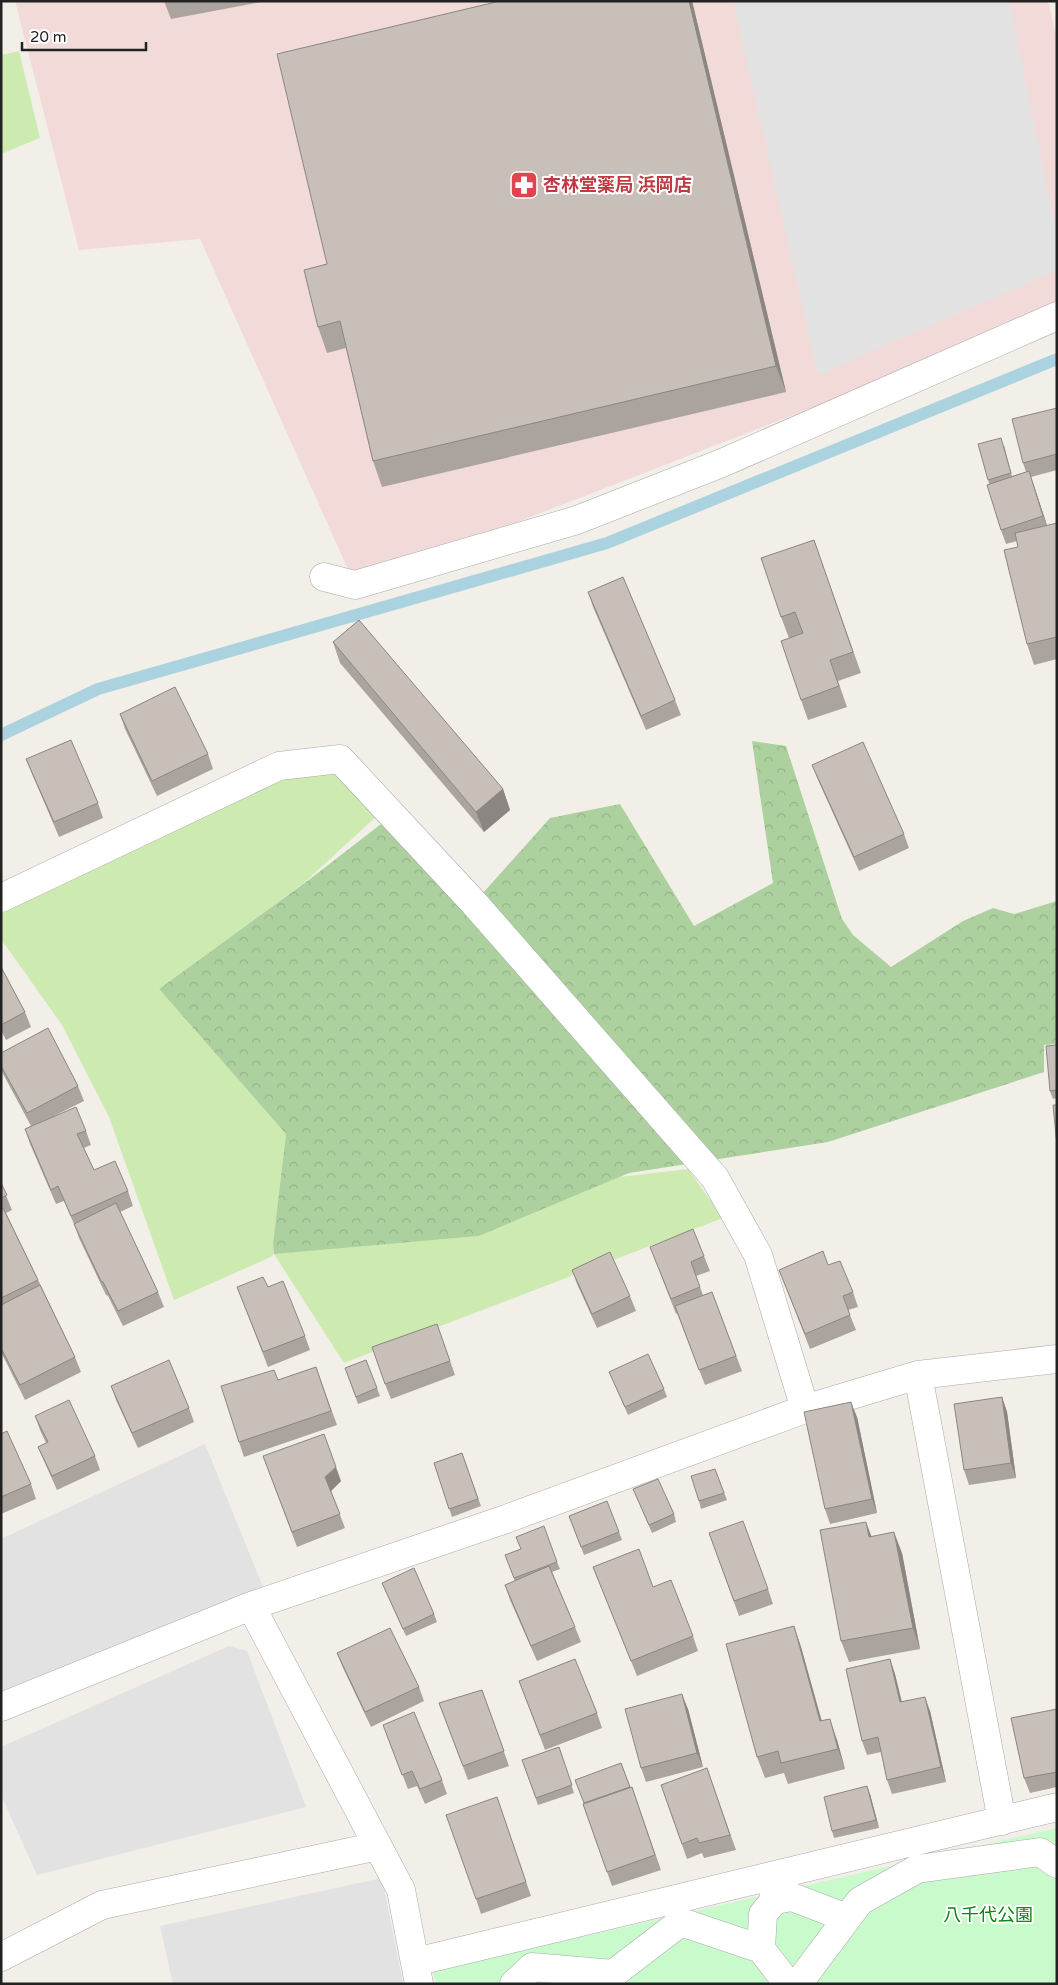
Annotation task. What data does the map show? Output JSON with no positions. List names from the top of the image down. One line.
{"parks":["八千代公園"],"places":{"pharmacy":["杏林堂薬局 浜岡店"]},"scale_bar":"20 m"}
